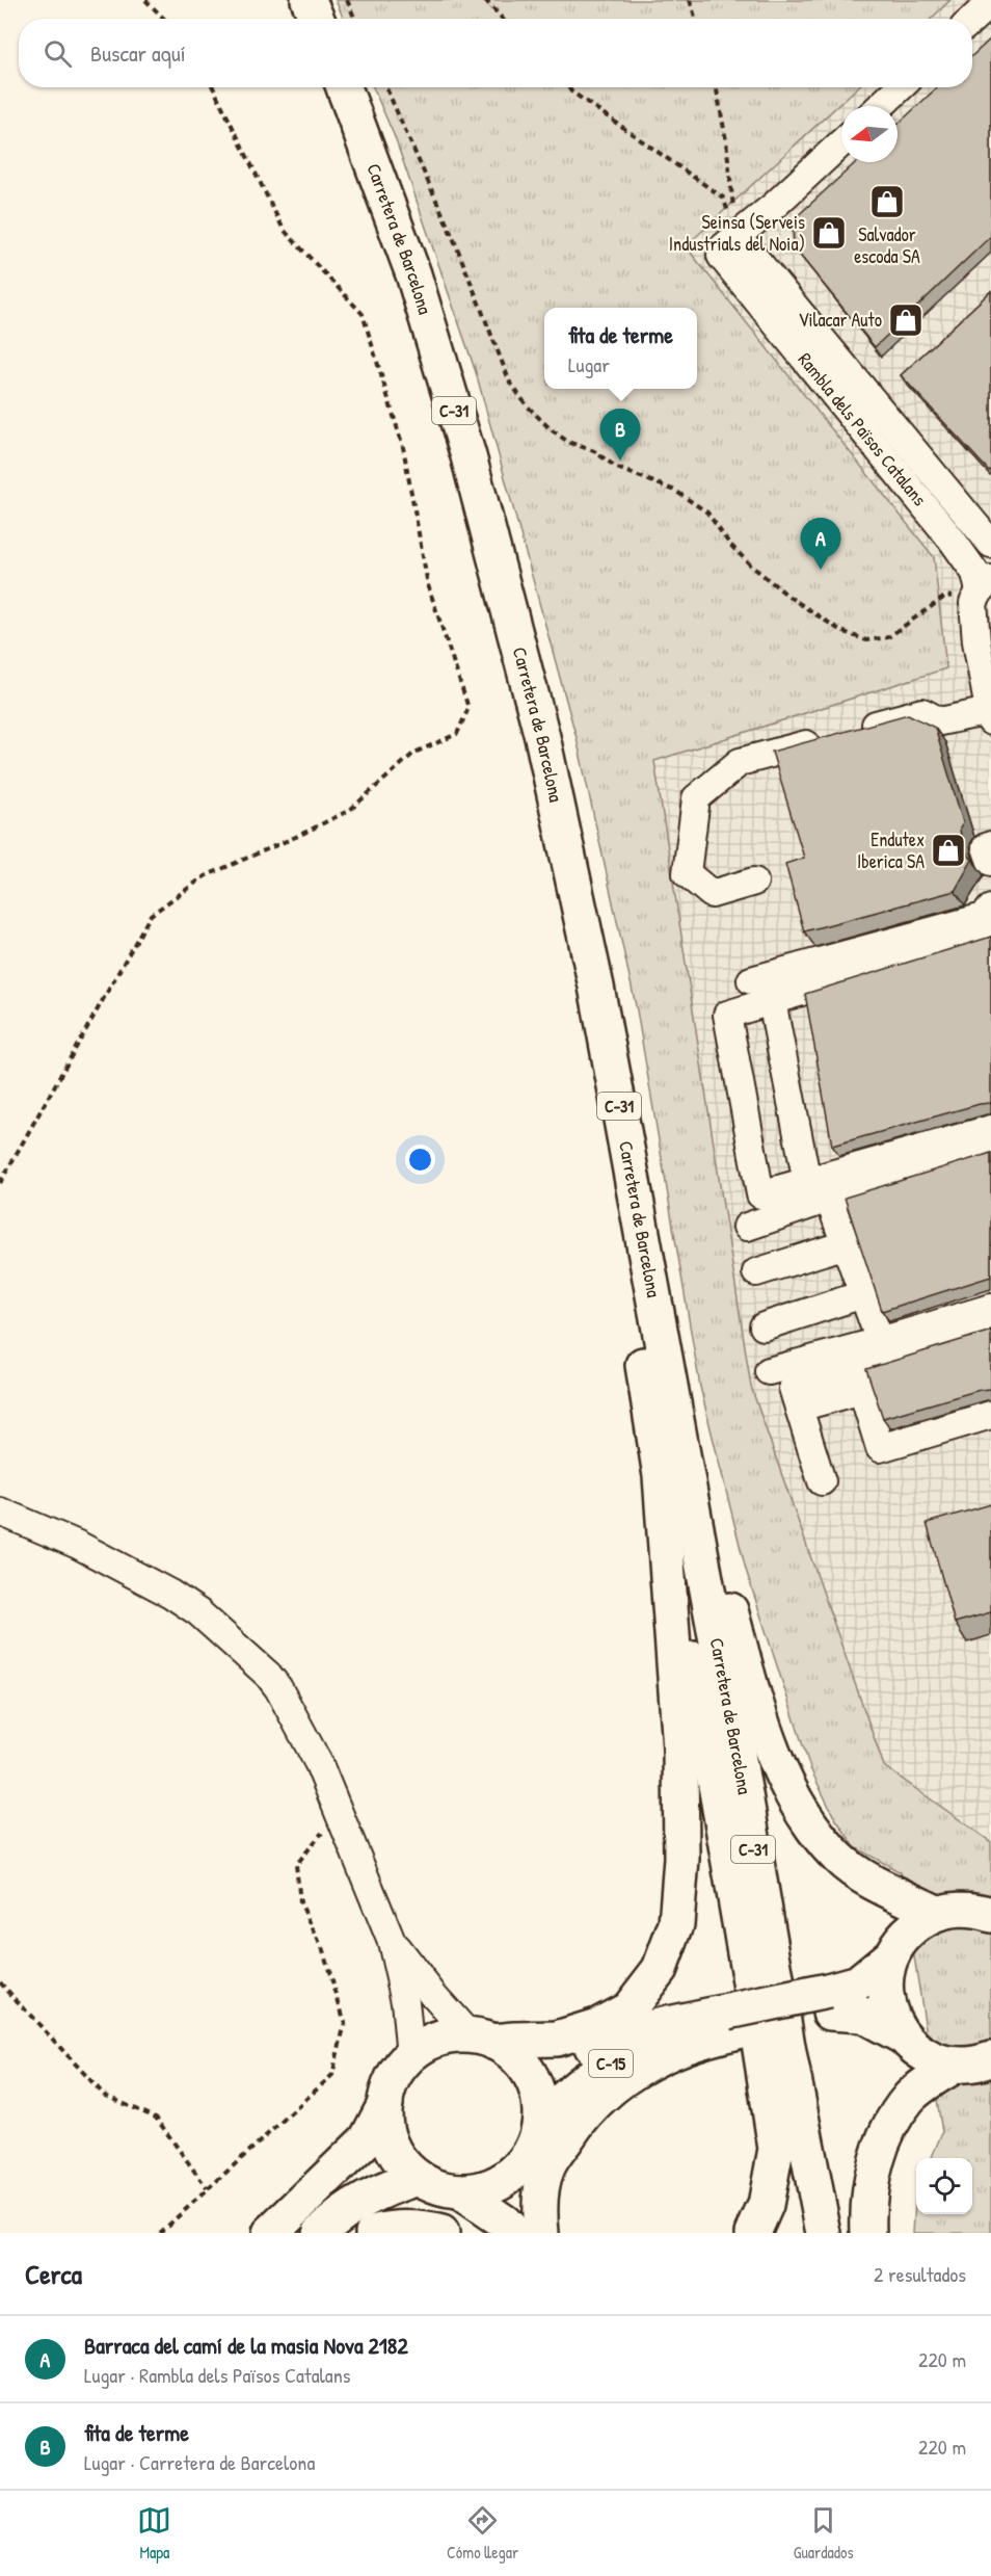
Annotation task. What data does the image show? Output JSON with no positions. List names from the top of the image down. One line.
{"streets":{"highway":["Carretera de Barcelona","C-31","C-15"],"street":["Rambla dels Països Catalans"]},"places":{"shop":["Salvador escoda SA","Seinsa (Serveis Industrials del Noia)","Vilacar Auto","Endutex Iberica SA"]},"north":"left","page":{"search":"Buscar aquí","popup":["fita de terme","Lugar"],"pins":["B","A"],"heading":["Cerca","2 resultados"],"list":[{"mark":"A","name":"Barraca del camí de la masia Nova 2182","note":"Lugar · Rambla dels Països Catalans","value":"220 m"},{"mark":"B","name":"fita de terme","note":"Lugar · Carretera de Barcelona","value":"220 m"}],"nav":["Mapa","Cómo llegar","Guardados"]}}
